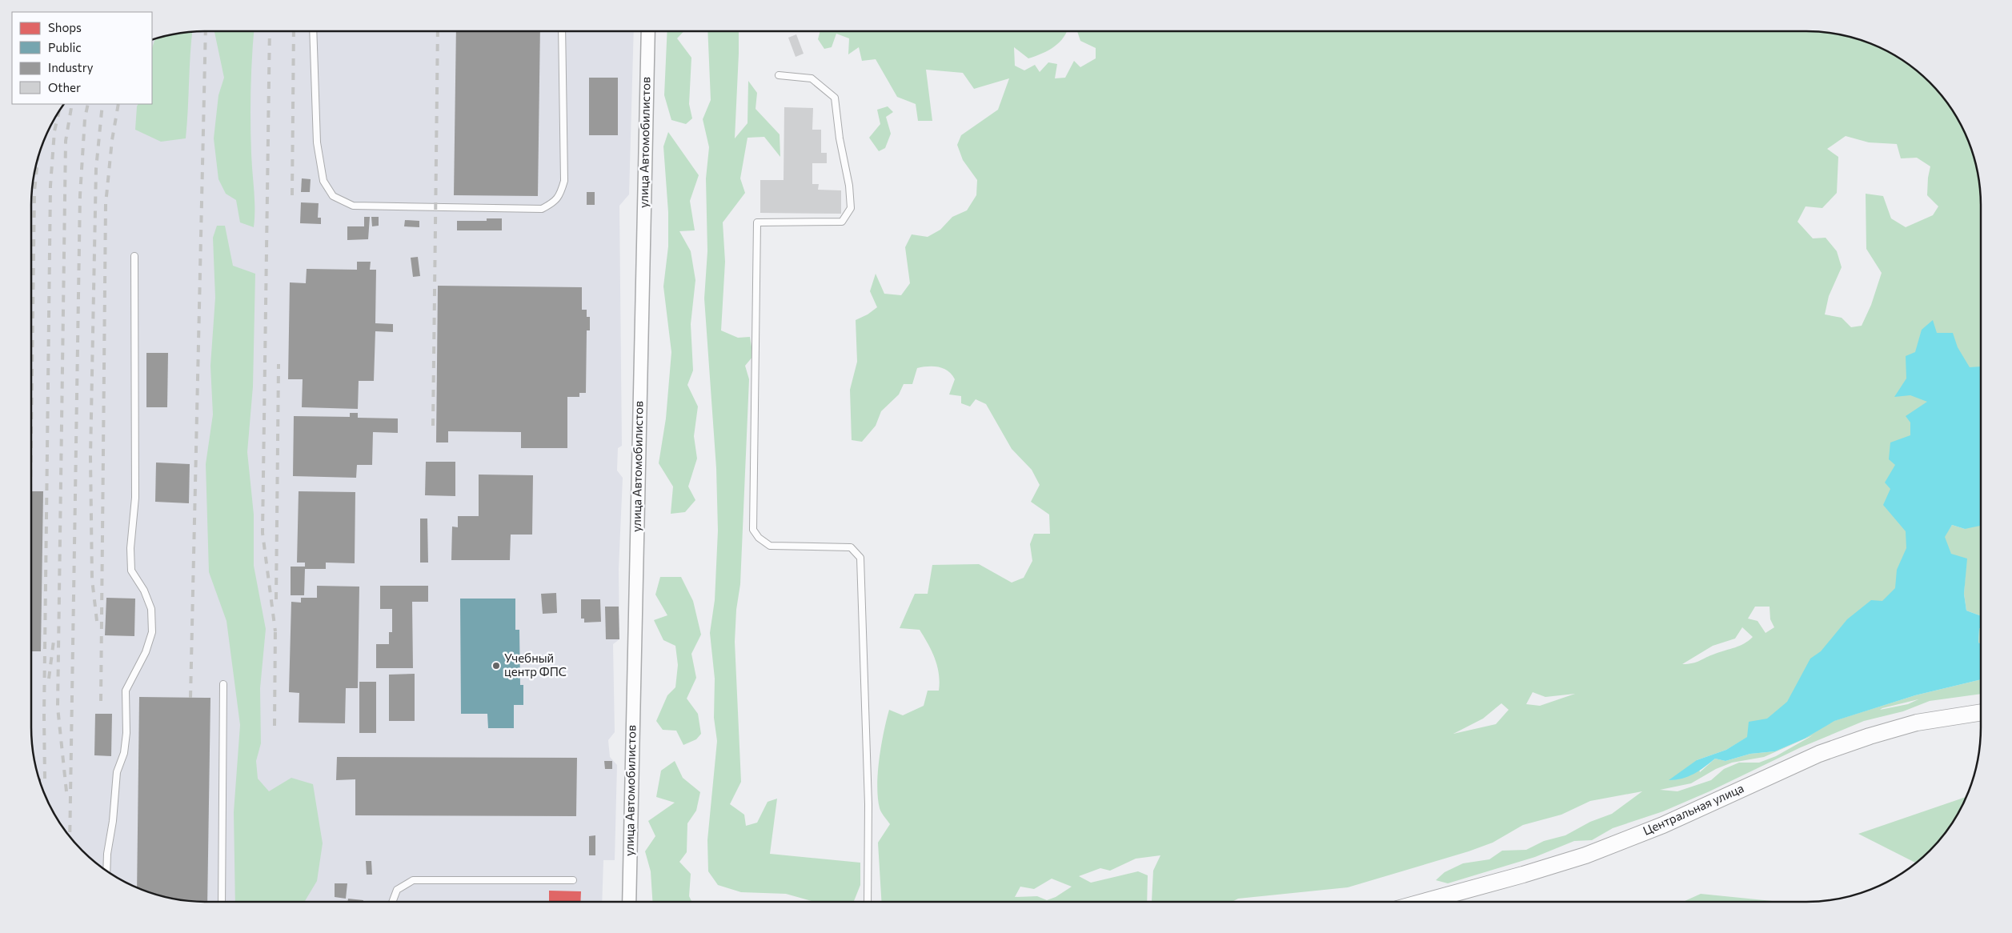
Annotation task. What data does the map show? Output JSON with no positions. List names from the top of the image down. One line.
{"streets":{"street":["улица Автомобилистов","Центральная улица"]},"places":["Учебный центр ФПС"],"legend":["Shops","Public","Industry","Other"]}
